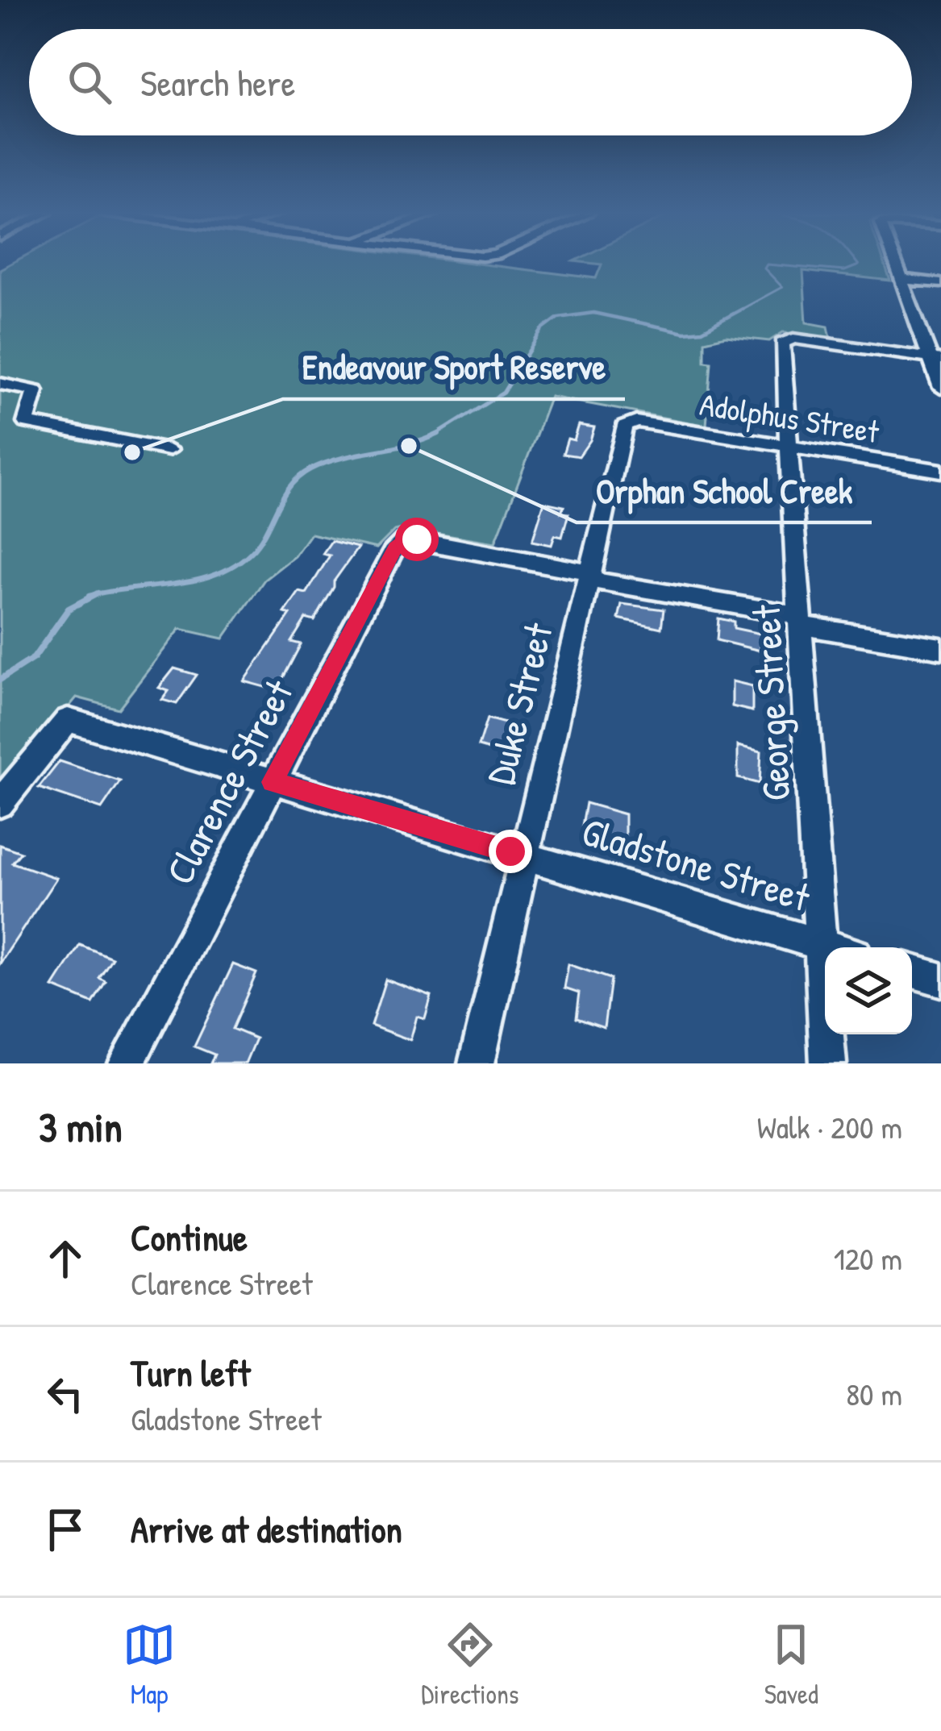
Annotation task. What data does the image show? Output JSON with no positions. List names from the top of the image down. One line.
{"streets":{"street":["Adolphus Street","George Street","Duke Street","Clarence Street","Gladstone Street"]},"crossings":[["Adolphus Street","George Street"],["Adolphus Street","Duke Street"],["George Street","Gladstone Street"],["Duke Street","Clarence Street"],["Duke Street","Gladstone Street"],["Clarence Street","Gladstone Street"]],"places":["Orphan School Creek","Endeavour Sport Reserve"],"page":{"search":"Search here","heading":["3 min","Walk · 200 m"],"list":[["Continue","Clarence Street","120 m"],["Turn left","Gladstone Street","80 m"],"Arrive at destination"],"nav":["Map","Directions","Saved"]}}
